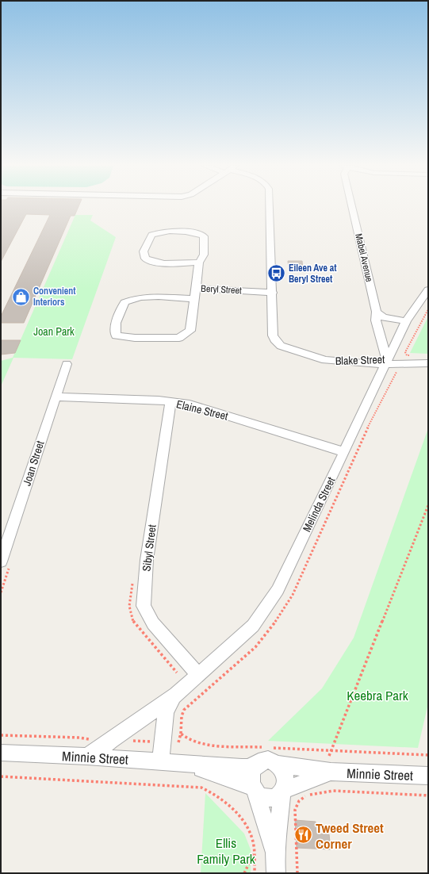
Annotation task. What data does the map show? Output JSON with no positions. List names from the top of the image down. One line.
{"streets":{"street":["Mabel Avenue","Beryl Street","Blake Street","Elaine Street","Joan Street","Melinda Street","Sibyl Street","Minnie Street"]},"crossings":[["Mabel Avenue","Blake Street"],["Mabel Avenue","Melinda Street"],["Beryl Street","Blake Street"],["Blake Street","Melinda Street"],["Elaine Street","Joan Street"],["Elaine Street","Melinda Street"],["Elaine Street","Sibyl Street"],["Melinda Street","Sibyl Street"],["Melinda Street","Minnie Street"]],"parks":["Joan Park","Keebra Park","Ellis Family Park"],"places":{"bus stop":["Eileen Ave at Beryl Street"],"shop":["Convenient Interiors"],"restaurant":["Tweed Street Corner"]}}
